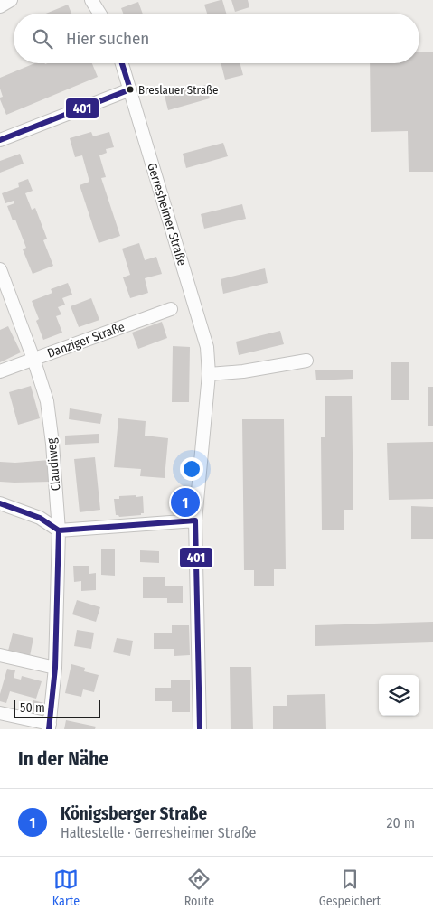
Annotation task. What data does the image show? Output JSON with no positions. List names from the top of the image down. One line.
{"streets":{"street":["Gerresheimer Straße","Danziger Straße","Claudiweg"]},"crossings":[["Danziger Straße","Claudiweg"]],"places":["Breslauer Straße"],"lines":["transit line 401"],"scale_bar":"50 m","page":{"search":"Hier suchen","pins":"1","scale":"50 m","heading":"In der Nähe","list":[{"mark":"1","name":"Königsberger Straße","note":"Haltestelle · Gerresheimer Straße","value":"20 m"}],"nav":["Karte","Route","Gespeichert"]}}
